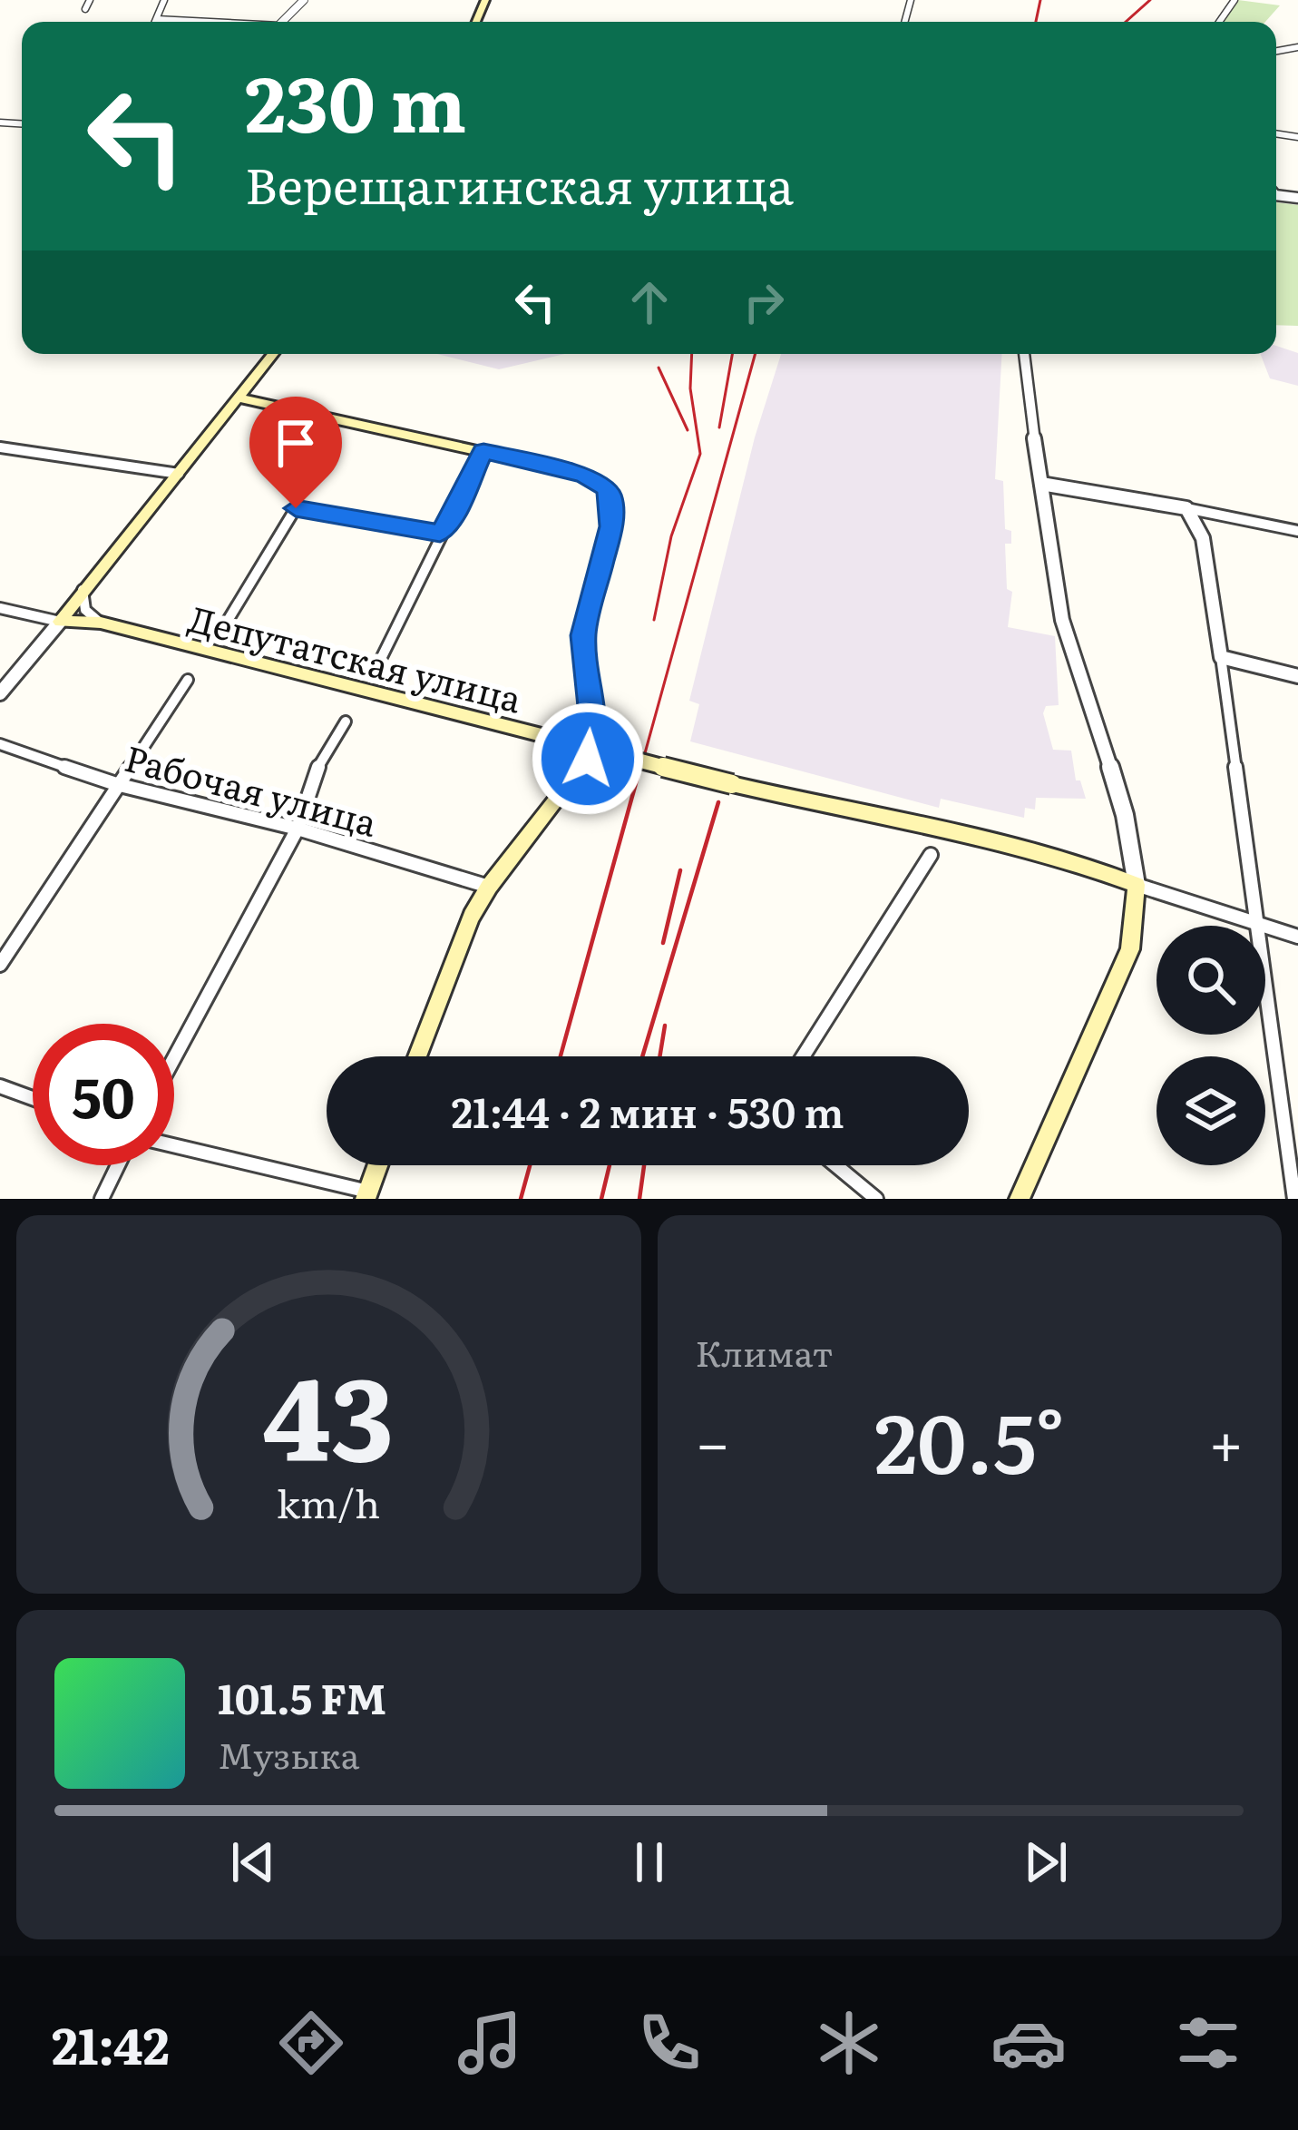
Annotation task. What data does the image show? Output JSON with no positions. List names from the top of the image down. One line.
{"streets":{"main road":["Депутатская улица"],"street":["Рабочая улица"]},"page":{"turn":["230 m","Верещагинская улица"],"limit":"50","trip":"21:44 · 2 мин · 530 m","tile":"Климат","heat":["−","20.5°","+"],"song":["101.5 FM","Музыка"],"tabs":"21:42","gauge":["43","km/h"]}}
